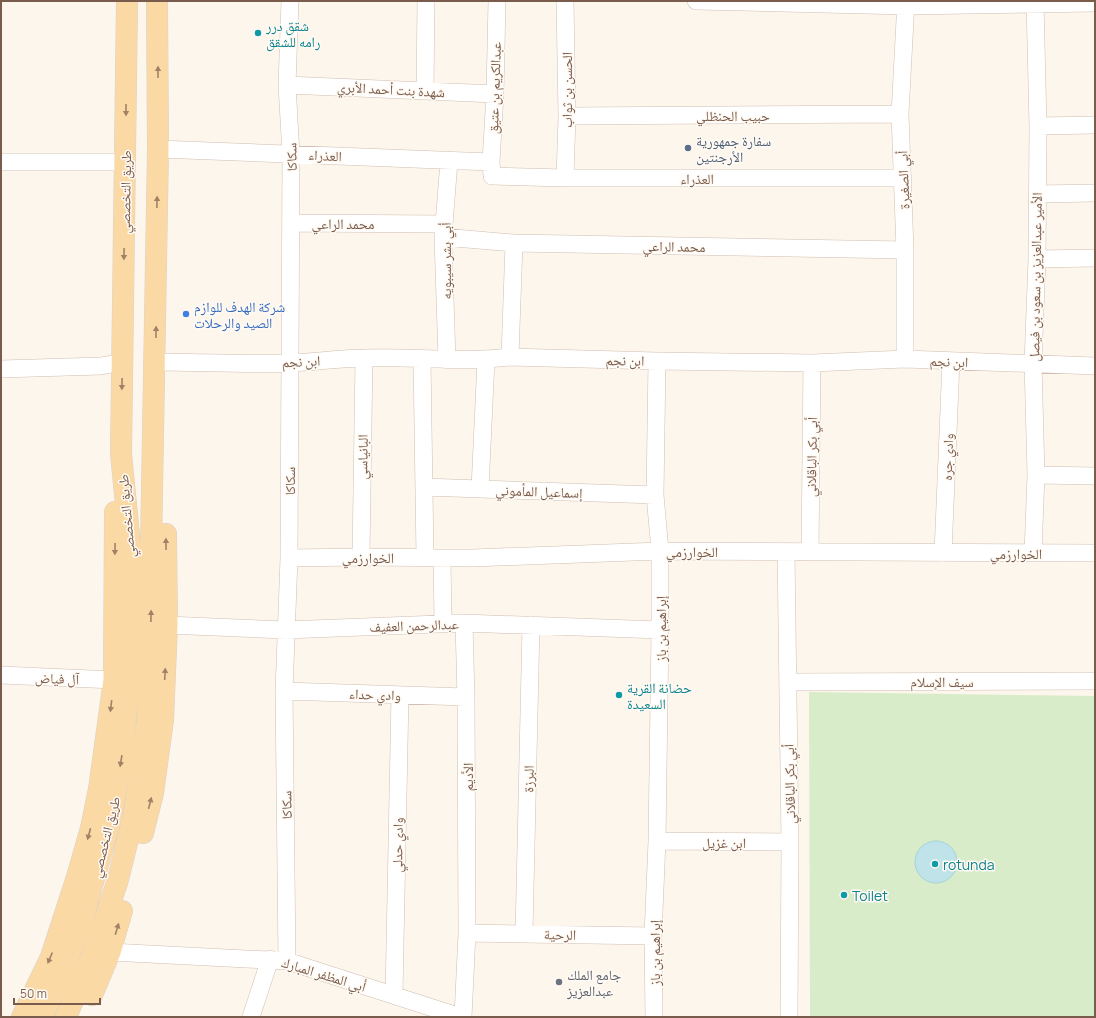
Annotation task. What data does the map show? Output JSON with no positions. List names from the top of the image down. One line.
{"streets":{"main road":["طريق التخصصي"],"street":["عبدالكريم بن عتيق","شهدة بنت أحمد الأبري","الحسن بن ثواب","حبيب الحنظلي","العذراء","سكاكا","أبي الصغيرة","محمد الراعي","أبي بشر سيبويه","الأمير عبدالعزيز بن سعود بن فيصل","ابن نجم","البانياسي","أبي بكر الباقلاني","وادي جره","إسماعيل المأموني","الخوارزمي","عبدالرحمن العفيف","إبراهيم بن باز","آل فياض","سيف الإسلام","وادي حداء","الأديم","البرزة","ابن غزيل","وادي حدلي","الرحية","أبي المظفر المبارك"]},"crossings":[["عبدالكريم بن عتيق","شهدة بنت أحمد الأبري"],["عبدالكريم بن عتيق","العذراء"],["شهدة بنت أحمد الأبري","سكاكا"],["الحسن بن ثواب","حبيب الحنظلي"],["الحسن بن ثواب","العذراء"],["حبيب الحنظلي","أبي الصغيرة"],["العذراء","سكاكا"],["العذراء","أبي الصغيرة"],["العذراء","طريق التخصصي"],["العذراء","أبي بشر سيبويه"],["سكاكا","محمد الراعي"],["سكاكا","ابن نجم"],["سكاكا","الخوارزمي"],["سكاكا","عبدالرحمن العفيف"],["سكاكا","وادي حداء"],["سكاكا","أبي المظفر المبارك"],["أبي الصغيرة","محمد الراعي"],["أبي الصغيرة","ابن نجم"],["طريق التخصصي","ابن نجم"],["محمد الراعي","أبي بشر سيبويه"],["أبي بشر سيبويه","ابن نجم"],["الأمير عبدالعزيز بن سعود بن فيصل","ابن نجم"],["الأمير عبدالعزيز بن سعود بن فيصل","الخوارزمي"],["ابن نجم","البانياسي"],["ابن نجم","أبي بكر الباقلاني"],["ابن نجم","وادي جره"],["ابن نجم","إبراهيم بن باز"],["البانياسي","الخوارزمي"],["أبي بكر الباقلاني","الخوارزمي"],["أبي بكر الباقلاني","سيف الإسلام"],["أبي بكر الباقلاني","ابن غزيل"],["وادي جره","الخوارزمي"],["إسماعيل المأموني","إبراهيم بن باز"],["الخوارزمي","إبراهيم بن باز"],["عبدالرحمن العفيف","إبراهيم بن باز"],["عبدالرحمن العفيف","الأديم"],["عبدالرحمن العفيف","البرزة"],["إبراهيم بن باز","ابن غزيل"],["إبراهيم بن باز","الرحية"],["وادي حداء","الأديم"],["وادي حداء","وادي حدلي"],["الأديم","الرحية"],["الأديم","أبي المظفر المبارك"],["البرزة","الرحية"],["وادي حدلي","أبي المظفر المبارك"]],"places":["شقق درر رامه للشقق","سفارة جمهورية الأرجنتين","شركة الهدف للوازم الصيد والرحلات","حضانة القرية السعيدة","rotunda","Toilet","جامع الملك عبدالعزيز"],"scale_bar":"50 m"}
